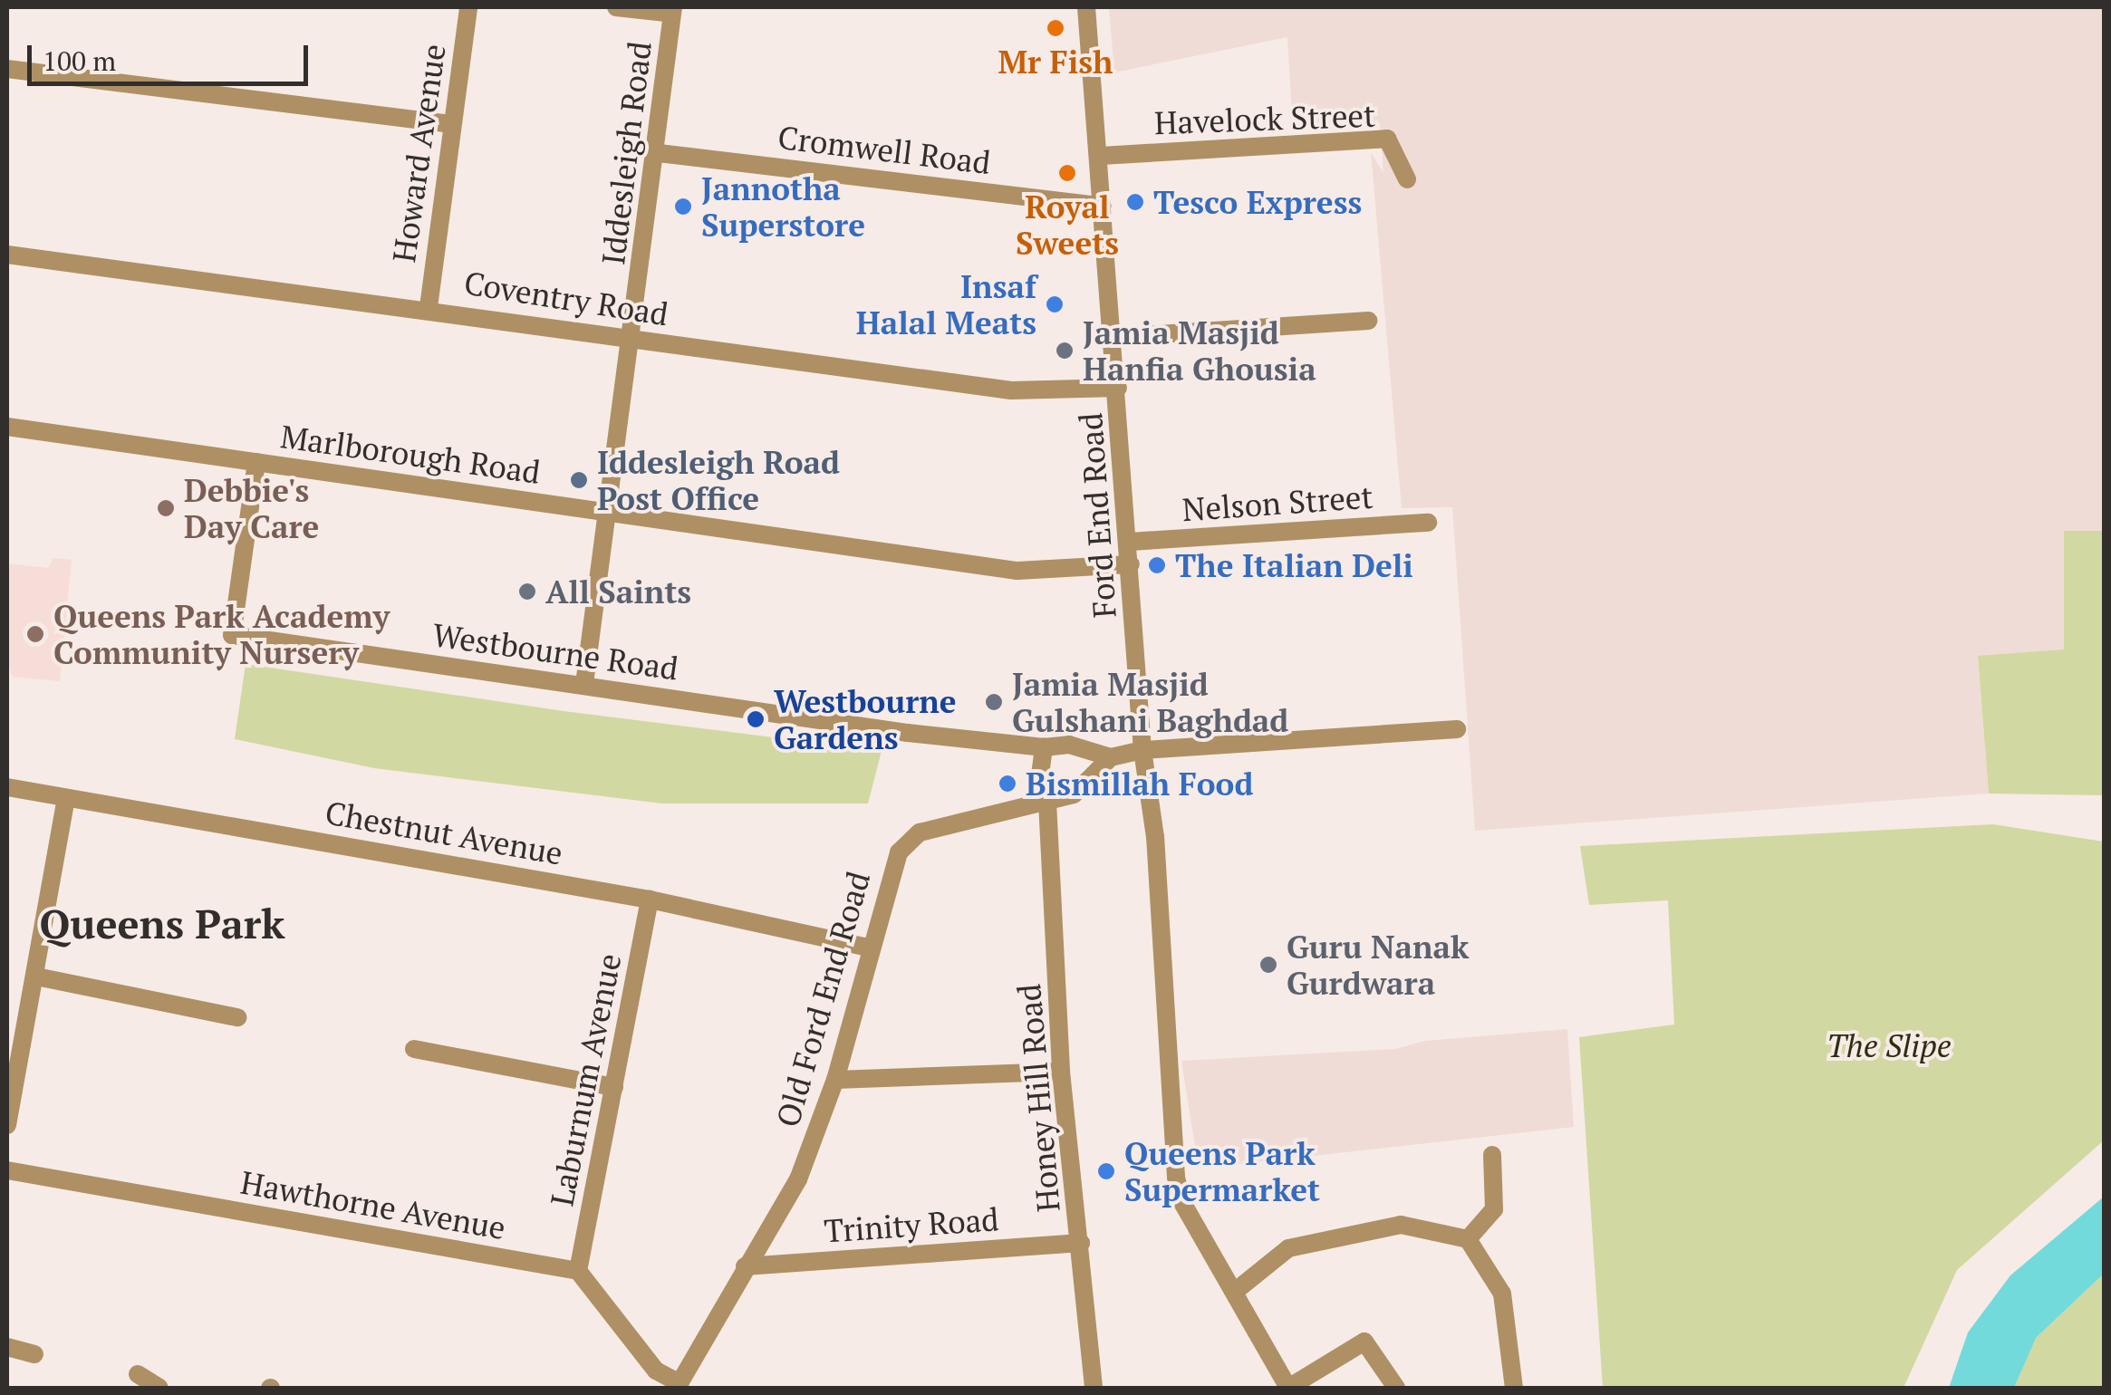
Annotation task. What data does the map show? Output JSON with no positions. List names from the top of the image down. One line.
{"streets":{"street":["Havelock Street","Cromwell Road","Howard Avenue","Iddesleigh Road","Coventry Road","Marlborough Road","Nelson Street","Ford End Road","Westbourne Road","Chestnut Avenue","Old Ford End Road","Laburnum Avenue","Honey Hill Road","Hawthorne Avenue","Trinity Road"]},"crossings":[["Havelock Street","Ford End Road"],["Cromwell Road","Iddesleigh Road"],["Cromwell Road","Ford End Road"],["Howard Avenue","Coventry Road"],["Iddesleigh Road","Coventry Road"],["Iddesleigh Road","Marlborough Road"],["Iddesleigh Road","Westbourne Road"],["Coventry Road","Ford End Road"],["Marlborough Road","Ford End Road"],["Marlborough Road","Westbourne Road"],["Nelson Street","Ford End Road"],["Chestnut Avenue","Old Ford End Road"],["Chestnut Avenue","Laburnum Avenue"],["Old Ford End Road","Honey Hill Road"],["Old Ford End Road","Trinity Road"],["Laburnum Avenue","Hawthorne Avenue"],["Honey Hill Road","Trinity Road"]],"districts":["Queens Park"],"parks":["The Slipe"],"places":["Mr Fish","Royal Sweets","Tesco Express","Jannotha Superstore","Insaf Halal Meats","Jamia Masjid Hanfia Ghousia","Iddesleigh Road Post Office","Debbie's Day Care","The Italian Deli","All Saints","Queens Park Academy Community Nursery","Jamia Masjid Gulshani Baghdad","Westbourne Gardens","Bismillah Food","Guru Nanak Gurdwara","Queens Park Supermarket"],"scale_bar":"100 m"}
